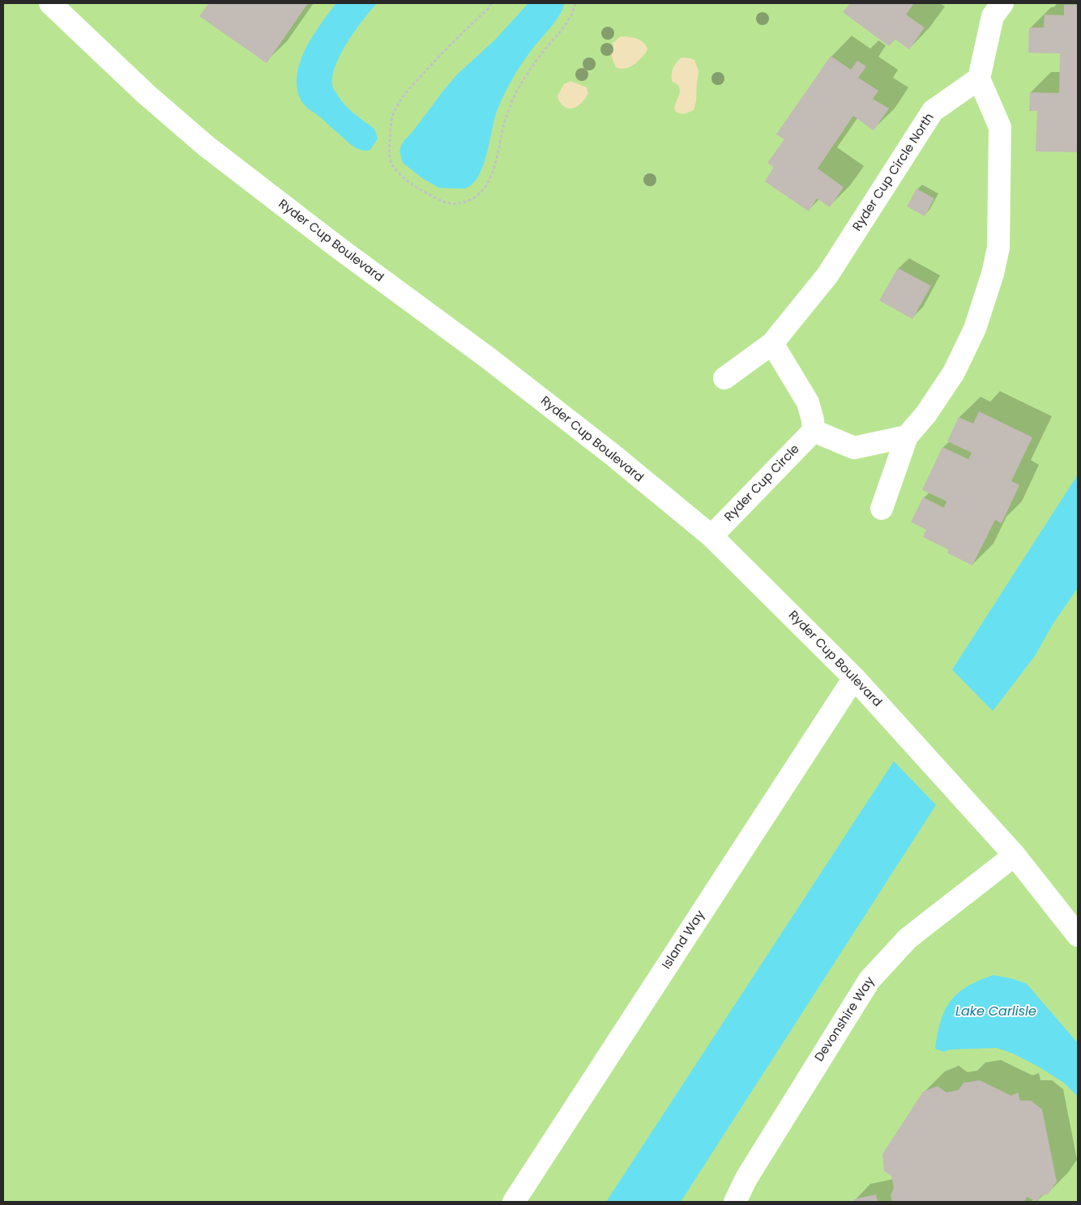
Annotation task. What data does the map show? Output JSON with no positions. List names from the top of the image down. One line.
{"streets":{"street":["Ryder Cup Circle North","Ryder Cup Boulevard","Ryder Cup Circle","Island Way","Devonshire Way"]},"crossings":[["Ryder Cup Boulevard","Ryder Cup Circle"],["Ryder Cup Boulevard","Island Way"],["Ryder Cup Boulevard","Devonshire Way"]],"water":["Lake Carlisle"]}
